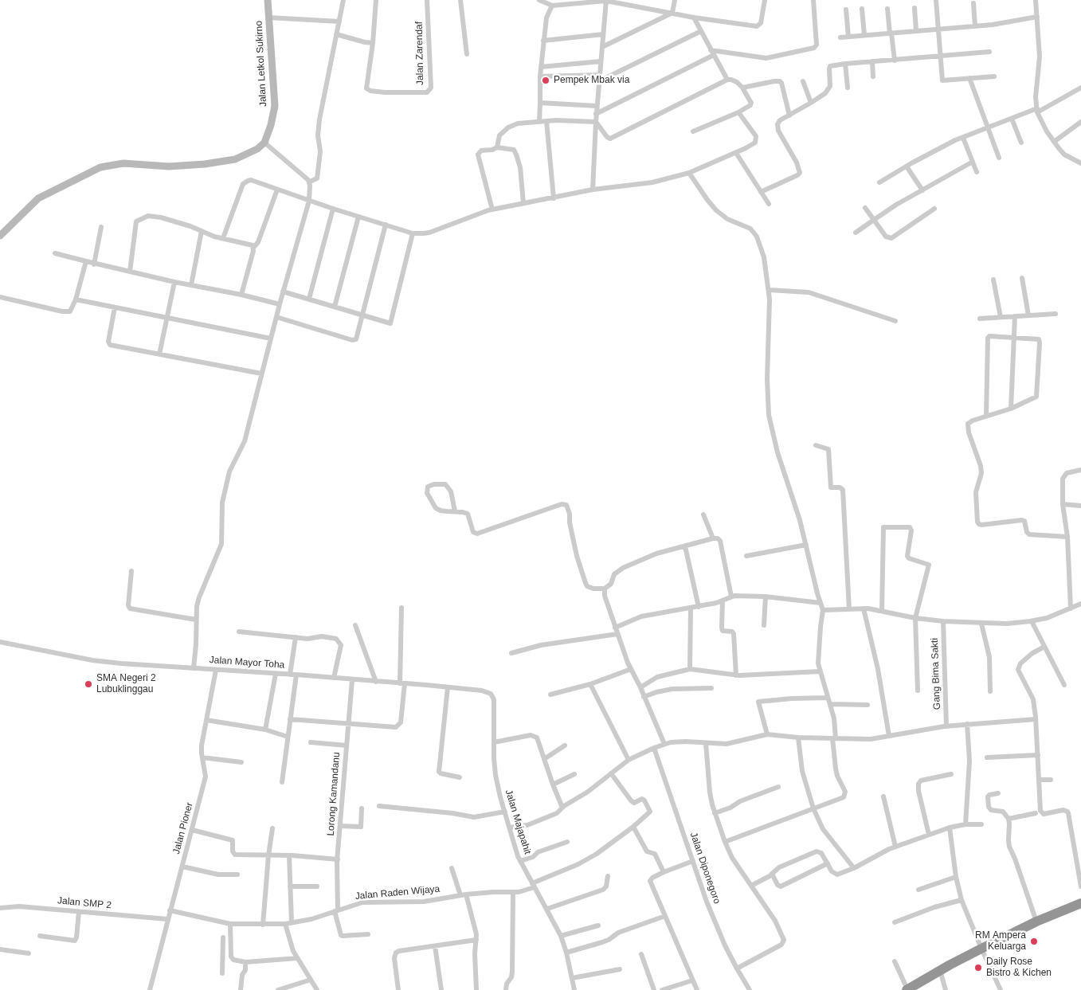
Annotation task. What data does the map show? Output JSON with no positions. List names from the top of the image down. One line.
{"streets":{"main road":["Jalan Letkol Sukirno"],"street":["Jalan Zarendaf","Jalan Mayor Toha","Gang Bima Sakti","Lorong Kamandanu","Jalan Majapahit","Jalan Pioner","Jalan Diponegoro","Jalan Raden Wijaya","Jalan SMP 2"]},"crossings":[["Jalan Mayor Toha","Lorong Kamandanu"],["Jalan Mayor Toha","Jalan Majapahit"],["Jalan Mayor Toha","Jalan Pioner"],["Lorong Kamandanu","Jalan Raden Wijaya"],["Jalan Majapahit","Jalan Raden Wijaya"],["Jalan Pioner","Jalan Raden Wijaya"],["Jalan Pioner","Jalan SMP 2"]],"places":["Pempek Mbak via","SMA Negeri 2 Lubuklinggau","RM Ampera Keluarga","Daily Rose Bistro & Kichen"]}
